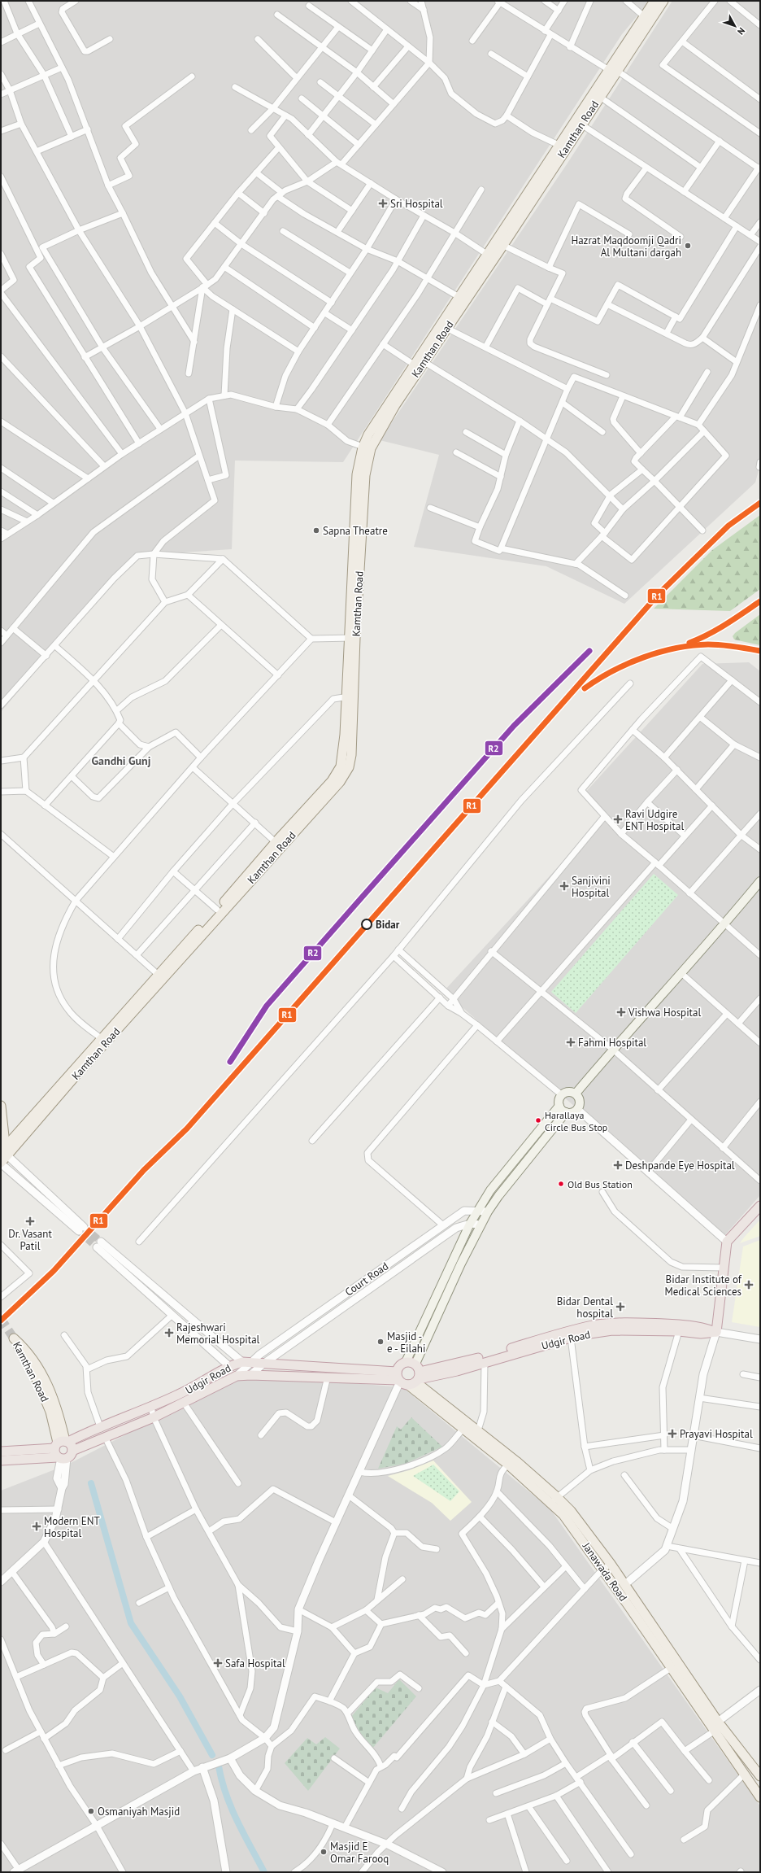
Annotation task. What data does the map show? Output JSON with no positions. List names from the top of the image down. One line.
{"streets":{"highway":["Udgir Road"],"main road":["Kamthan Road","Janawada Road"],"street":["Court Road"]},"crossings":[["Kamthan Road","Udgir Road"],["Court Road","Udgir Road"],["Udgir Road","Janawada Road"]],"districts":["Gandhi Gunj"],"places":{"health":["Sri Hospital","Ravi Udgire ENT Hospital","Sanjivini Hospital","Vishwa Hospital","Fahmi Hospital","Deshpande Eye Hospital","Dr. Vasant Patil","Bidar Institute of Medical Sciences","Bidar Dental hospital","Rajeshwari Memorial Hospital","Prayavi Hospital","Modern ENT Hospital","Safa Hospital"],"other":["Hazrat Maqdoomji Qadri Al Multani dargah","Sapna Theatre","Bidar","Harallaya Circle Bus Stop","Old Bus Station","Masjid - e - Eilahi","Osmaniyah Masjid","Masjid E Omar Farooq"]},"lines":["transit line R1","transit line R2"],"north":"bottom right"}
